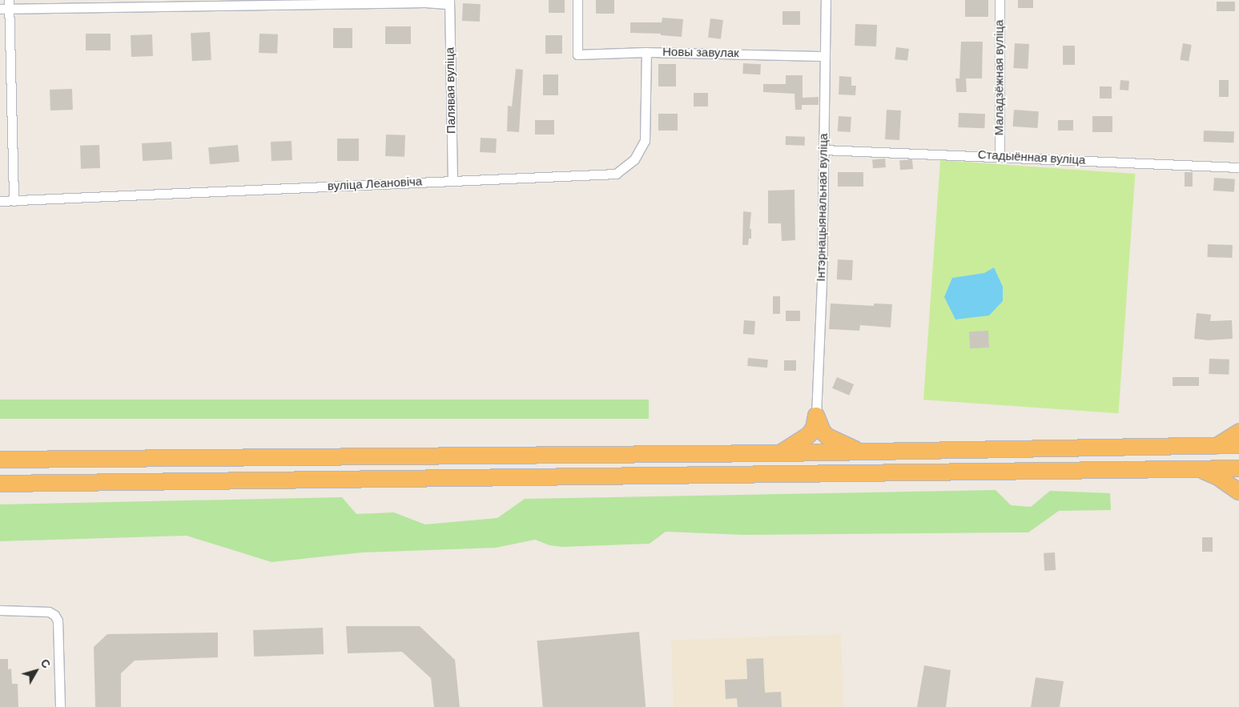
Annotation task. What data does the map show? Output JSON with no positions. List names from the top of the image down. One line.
{"streets":{"street":["Новы завулак","Маладзёжная вуліца","Палявая вуліца","Стадыённая вуліца","вуліца Леановіча","Інтэрнацыянальная вуліца"]},"crossings":[["Новы завулак","вуліца Леановіча"],["Новы завулак","Інтэрнацыянальная вуліца"],["Маладзёжная вуліца","Стадыённая вуліца"],["Палявая вуліца","вуліца Леановіча"],["Стадыённая вуліца","Інтэрнацыянальная вуліца"]],"north":"top right"}
